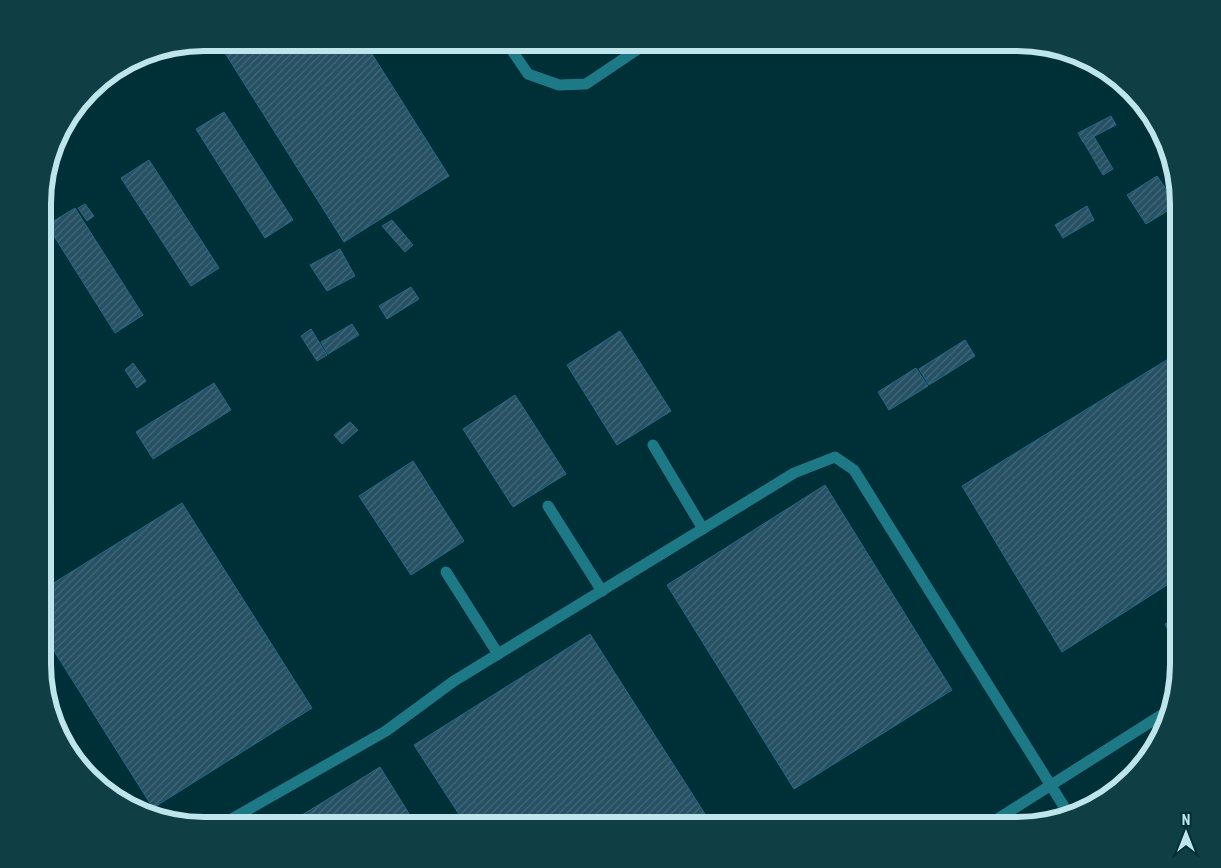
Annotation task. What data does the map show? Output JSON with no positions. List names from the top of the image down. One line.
{"north":"top"}
